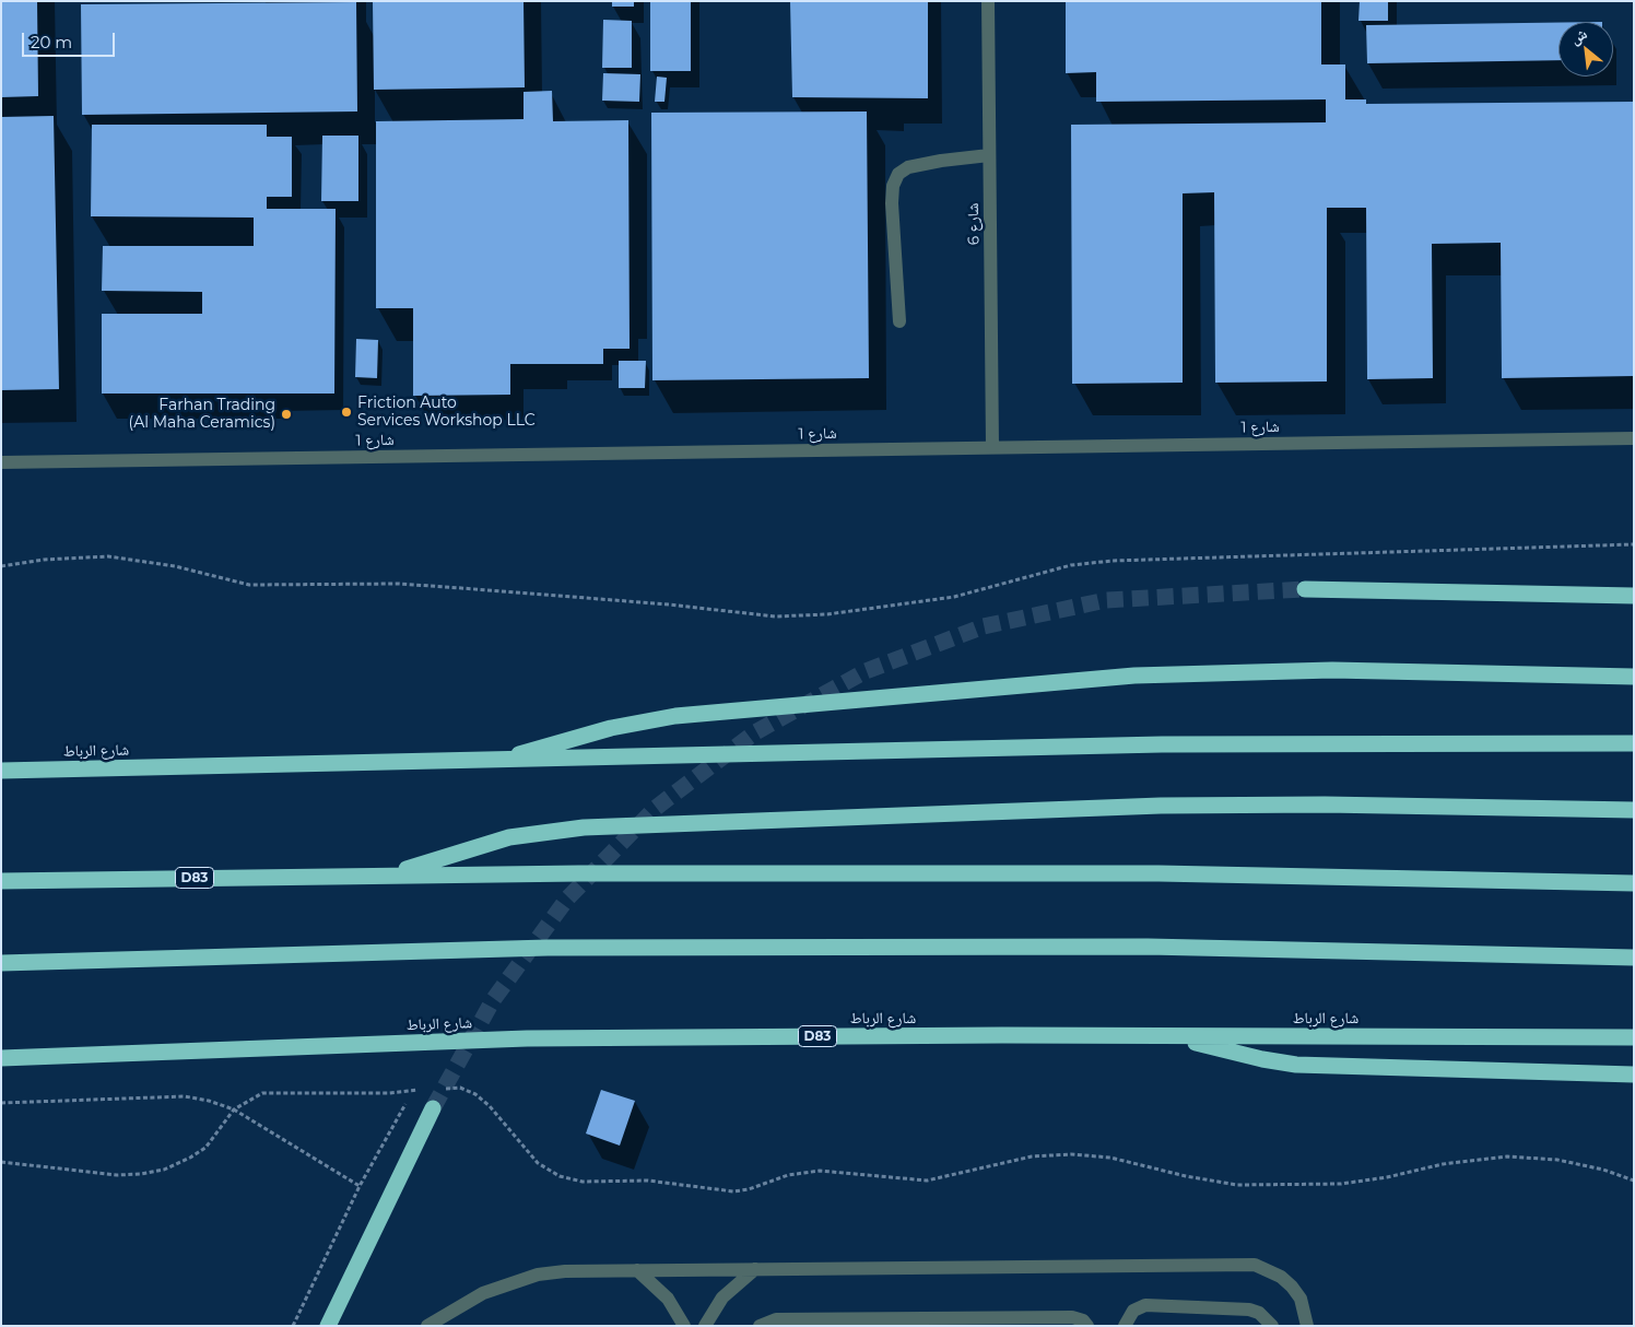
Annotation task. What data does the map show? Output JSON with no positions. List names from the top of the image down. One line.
{"streets":{"highway":["شارع الرباط","D83"],"street":["شارع 6","شارع 1"]},"crossings":[["شارع 6","شارع 1"]],"places":["Friction Auto Services Workshop LLC","Farhan Trading (Al Maha Ceramics)"],"scale_bar":"20 m","north":"top left"}
